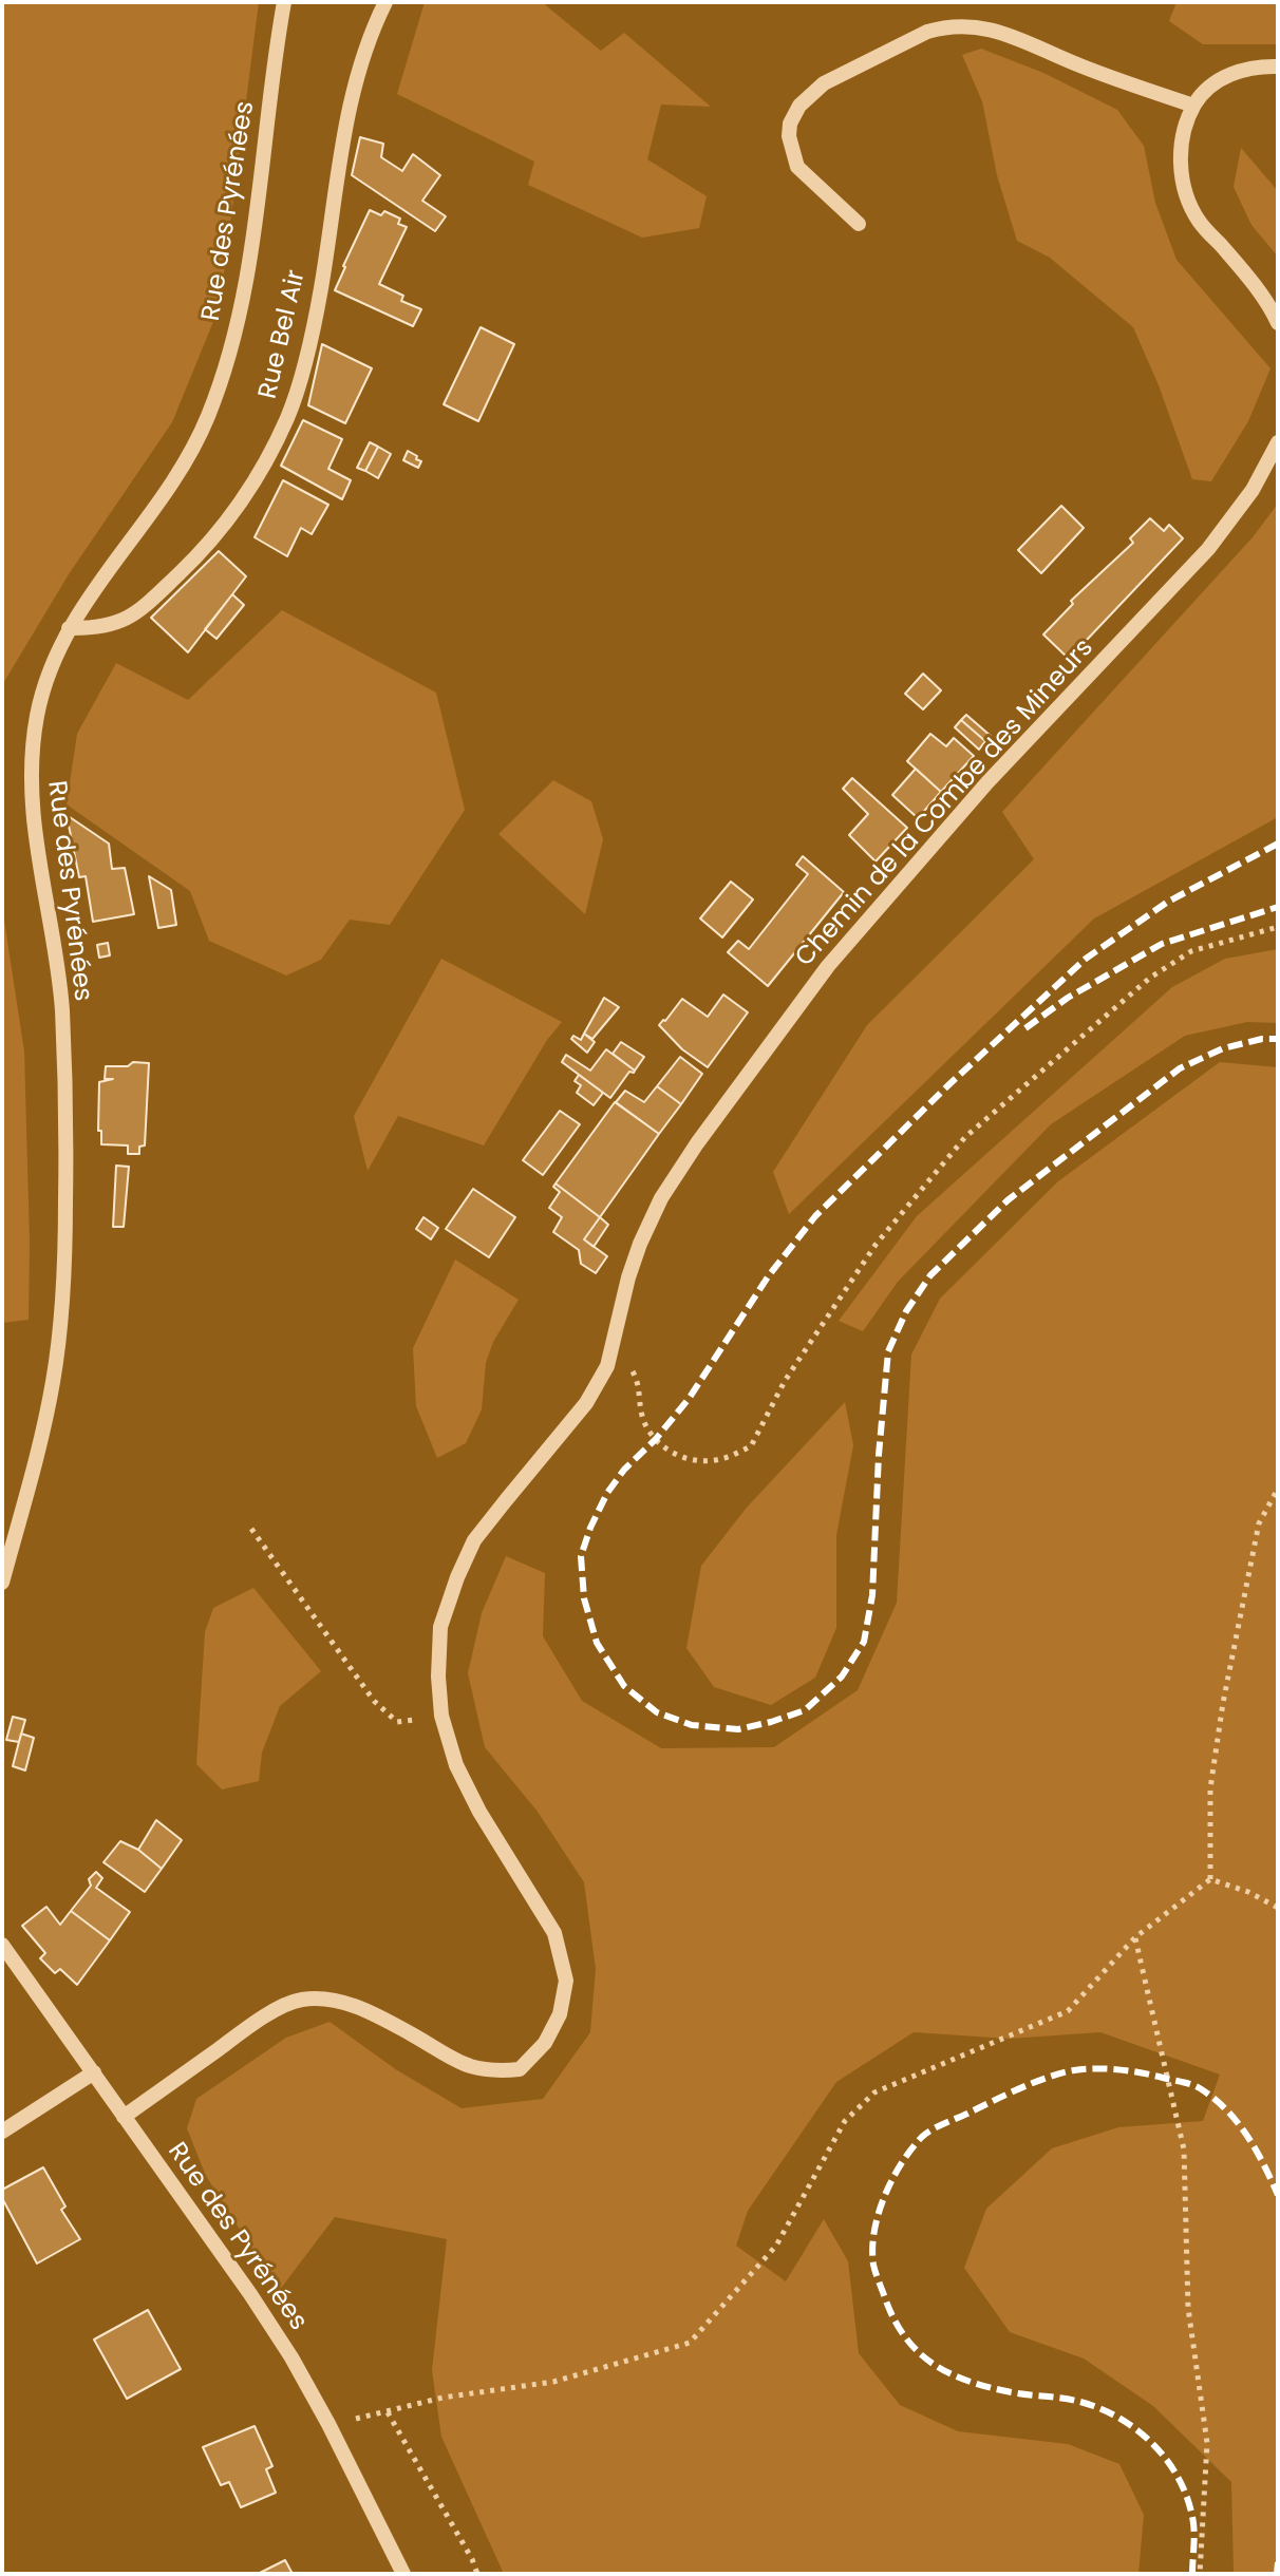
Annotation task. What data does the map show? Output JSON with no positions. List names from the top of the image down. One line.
{"streets":{"street":["Rue des Pyrénées","Rue Bel Air","Chemin de la Combe des Mineurs"]},"crossings":[["Rue des Pyrénées","Rue Bel Air"],["Rue des Pyrénées","Chemin de la Combe des Mineurs"]]}
